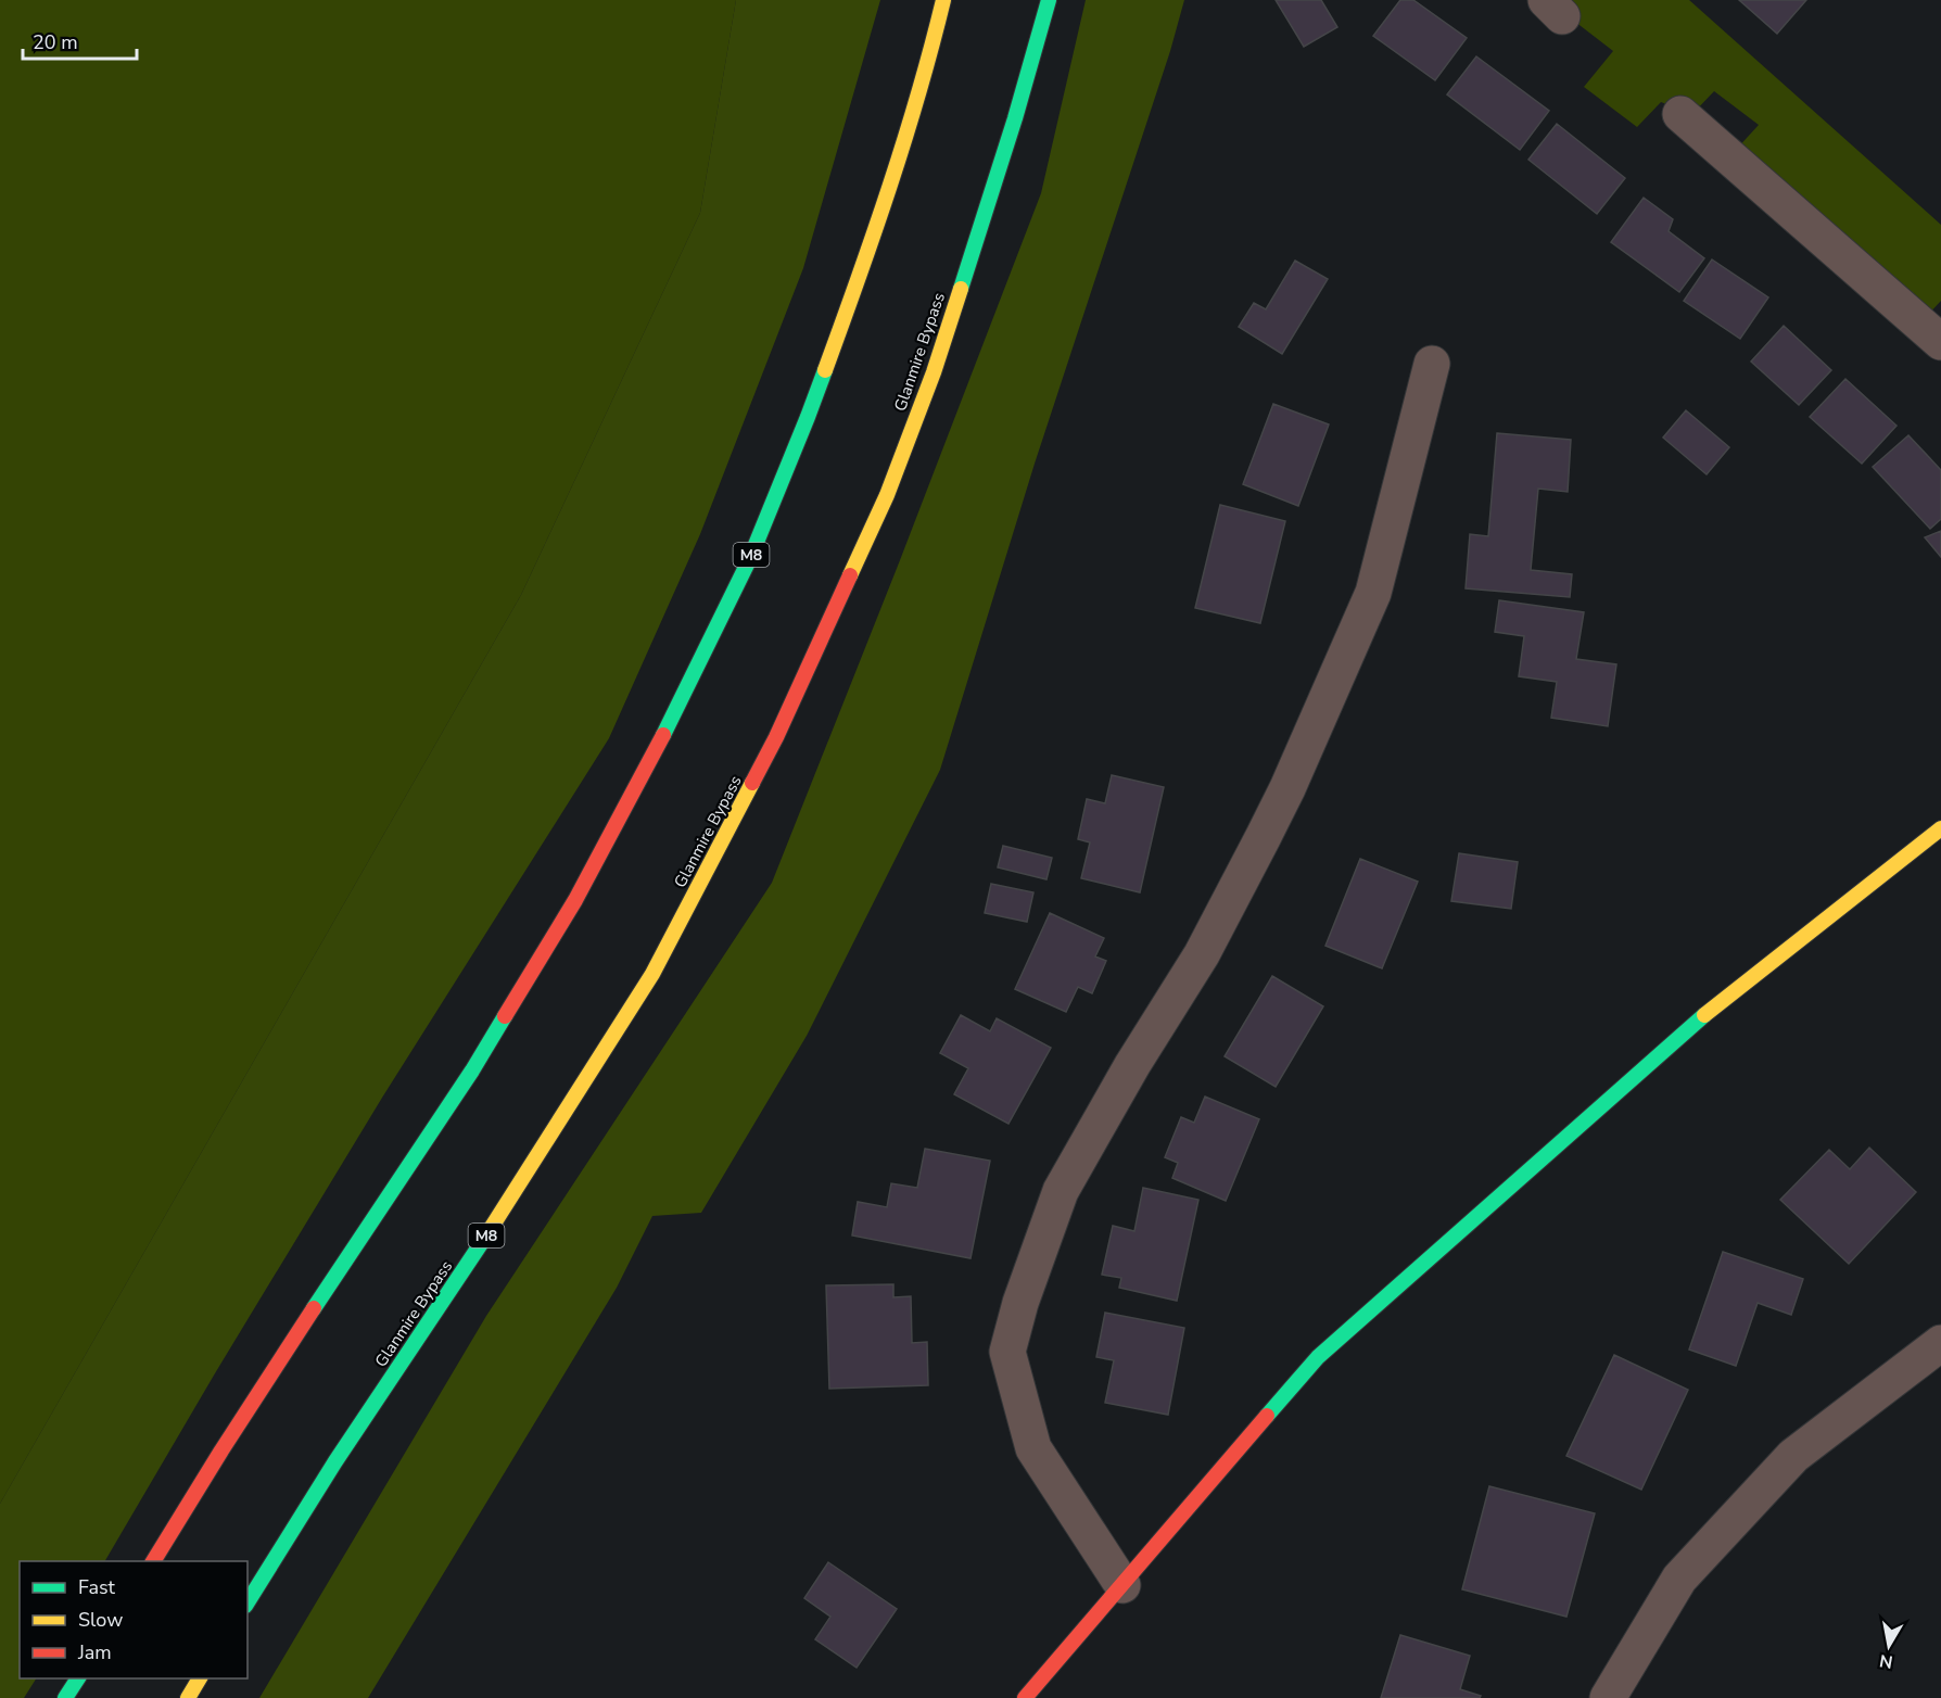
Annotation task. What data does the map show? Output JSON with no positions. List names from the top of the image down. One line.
{"streets":{"main road":["Glanmire Bypass","M8"]},"legend":["Fast","Slow","Jam"],"scale_bar":"20 m","north":"bottom"}
